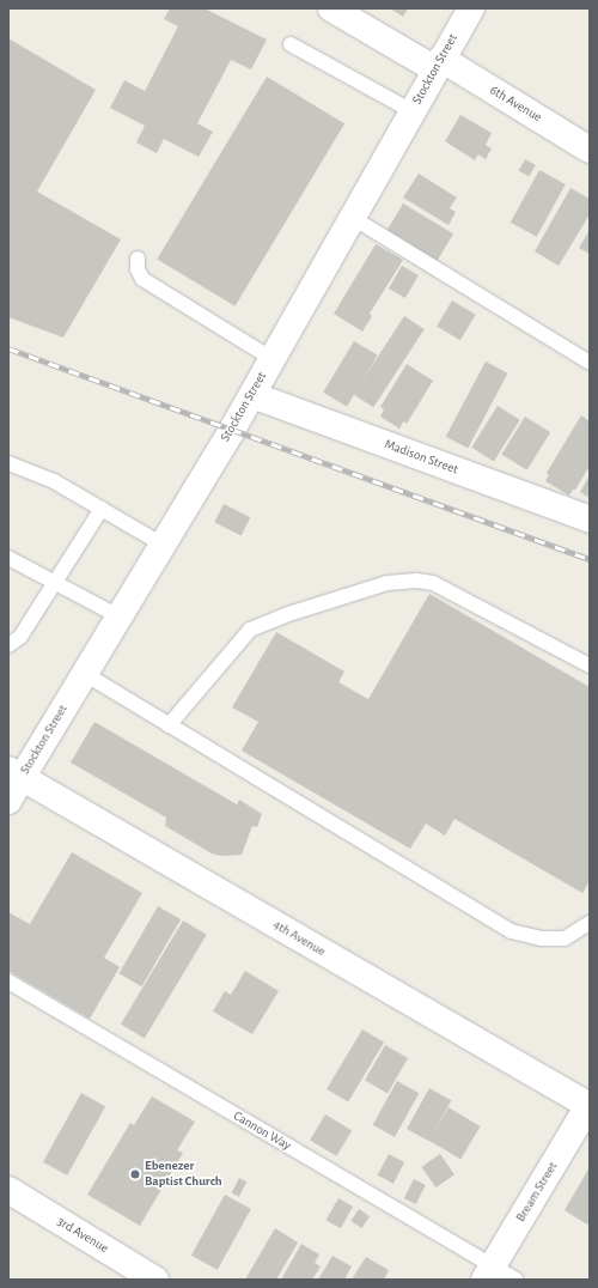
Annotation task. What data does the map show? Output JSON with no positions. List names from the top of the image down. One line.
{"streets":{"street":["Stockton Street","6th Avenue","Madison Street","4th Avenue","Bream Street","3rd Avenue"],"lane":["Cannon Way"]},"crossings":[["Stockton Street","6th Avenue"],["Stockton Street","Madison Street"],["Stockton Street","4th Avenue"],["4th Avenue","Bream Street"],["Cannon Way","Bream Street"]],"places":["Ebenezer Baptist Church"]}
